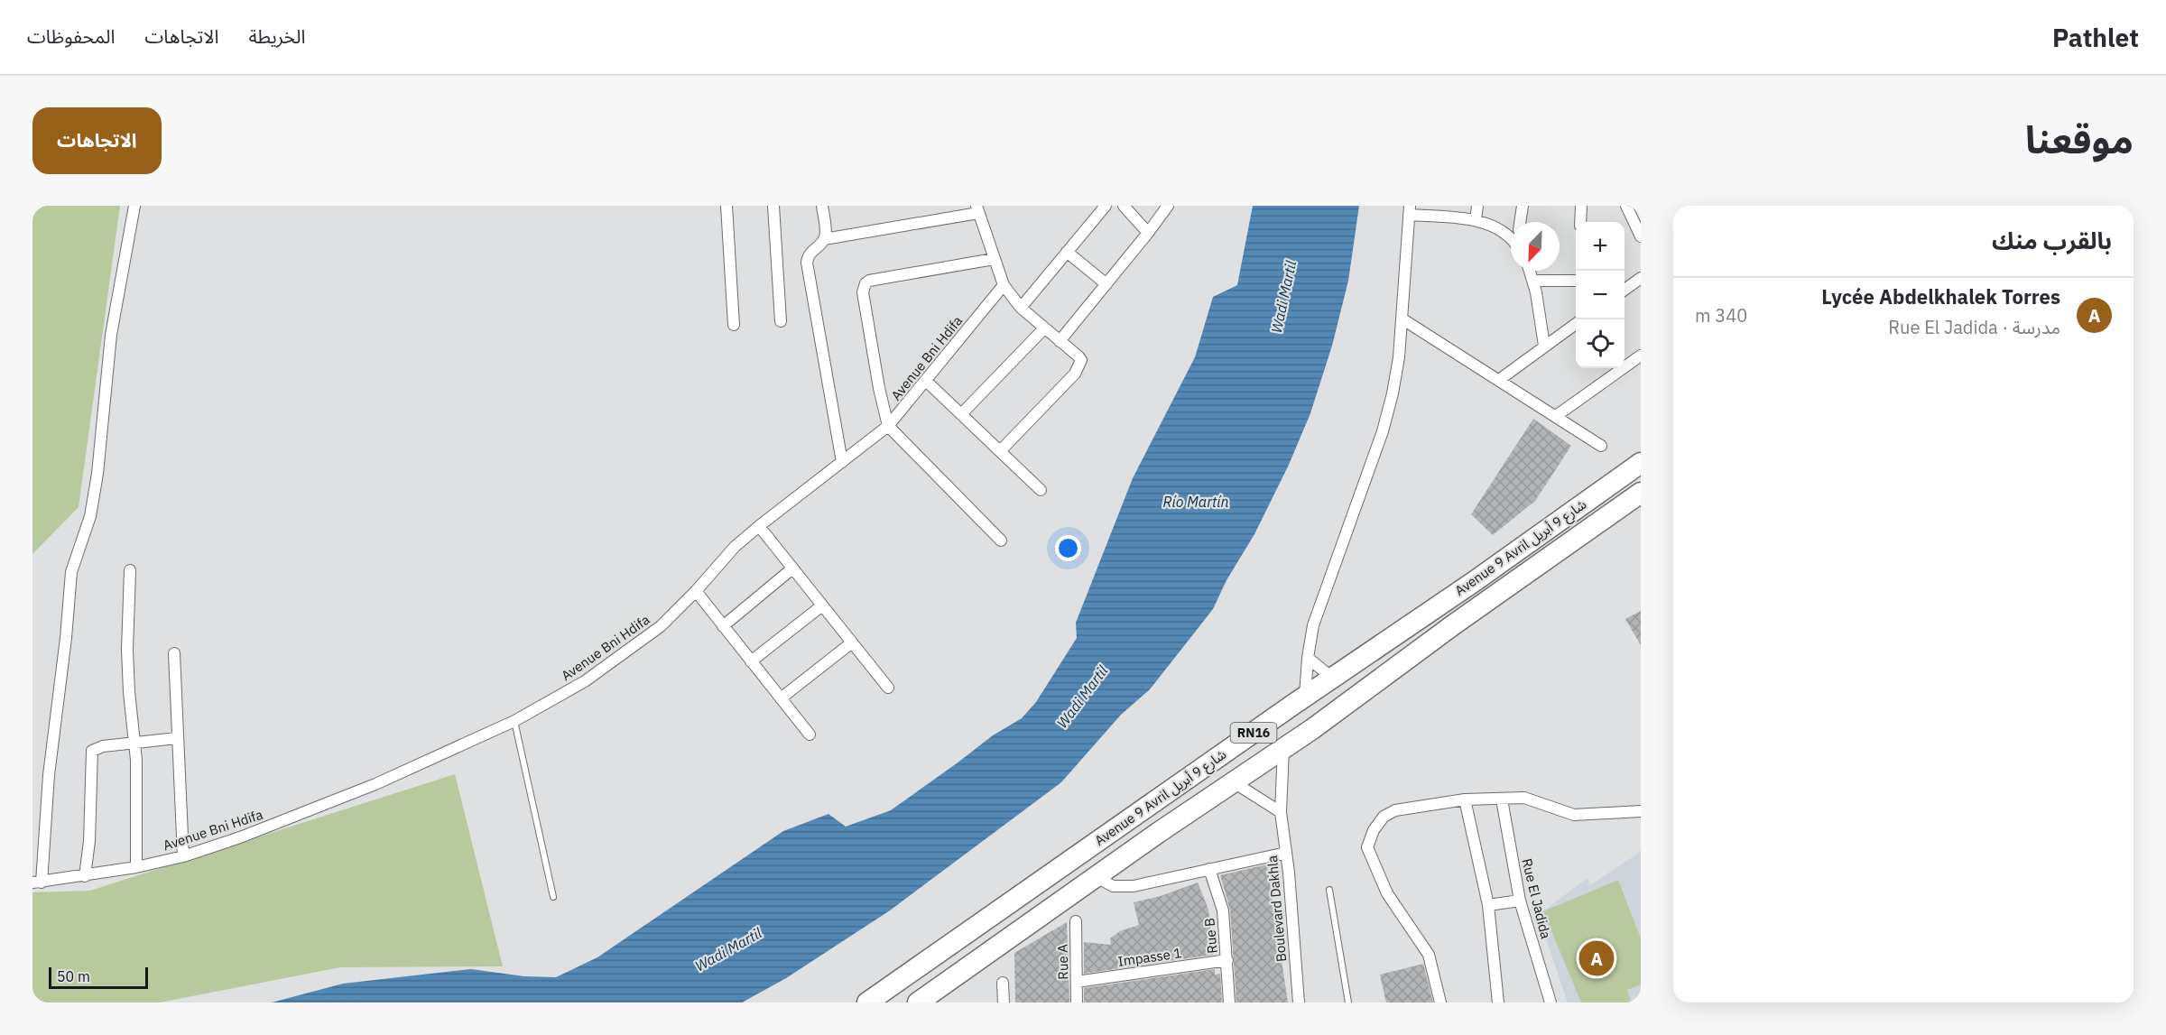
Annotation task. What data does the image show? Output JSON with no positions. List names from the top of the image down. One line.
{"streets":{"highway":["Avenue 9 Avril شارع 9 أبريل","RN16"],"street":["Avenue Bni Hdifa","Rue El Jadida","Boulevard Dakhla","Rue B","Impasse 1","Rue A"]},"crossings":[["Avenue 9 Avril شارع 9 أبريل","Boulevard Dakhla"],["Rue B","Impasse 1"],["Impasse 1","Rue A"]],"water":["Wadi Martil","Río Martín"],"scale_bar":"50 m","north":"bottom left","page":{"header":"Pathlet","nav":["الخريطة","الاتجاهات","المحفوظات"],"title":"موقعنا","buttons":"الاتجاهات","heading":"بالقرب منك","map_buttons":["+","−"],"list":[{"mark":"A","name":"Lycée Abdelkhalek Torres","note":"مدرسة · Rue El Jadida","value":"340 m"}],"pins":"A","scale":"50 m"}}
